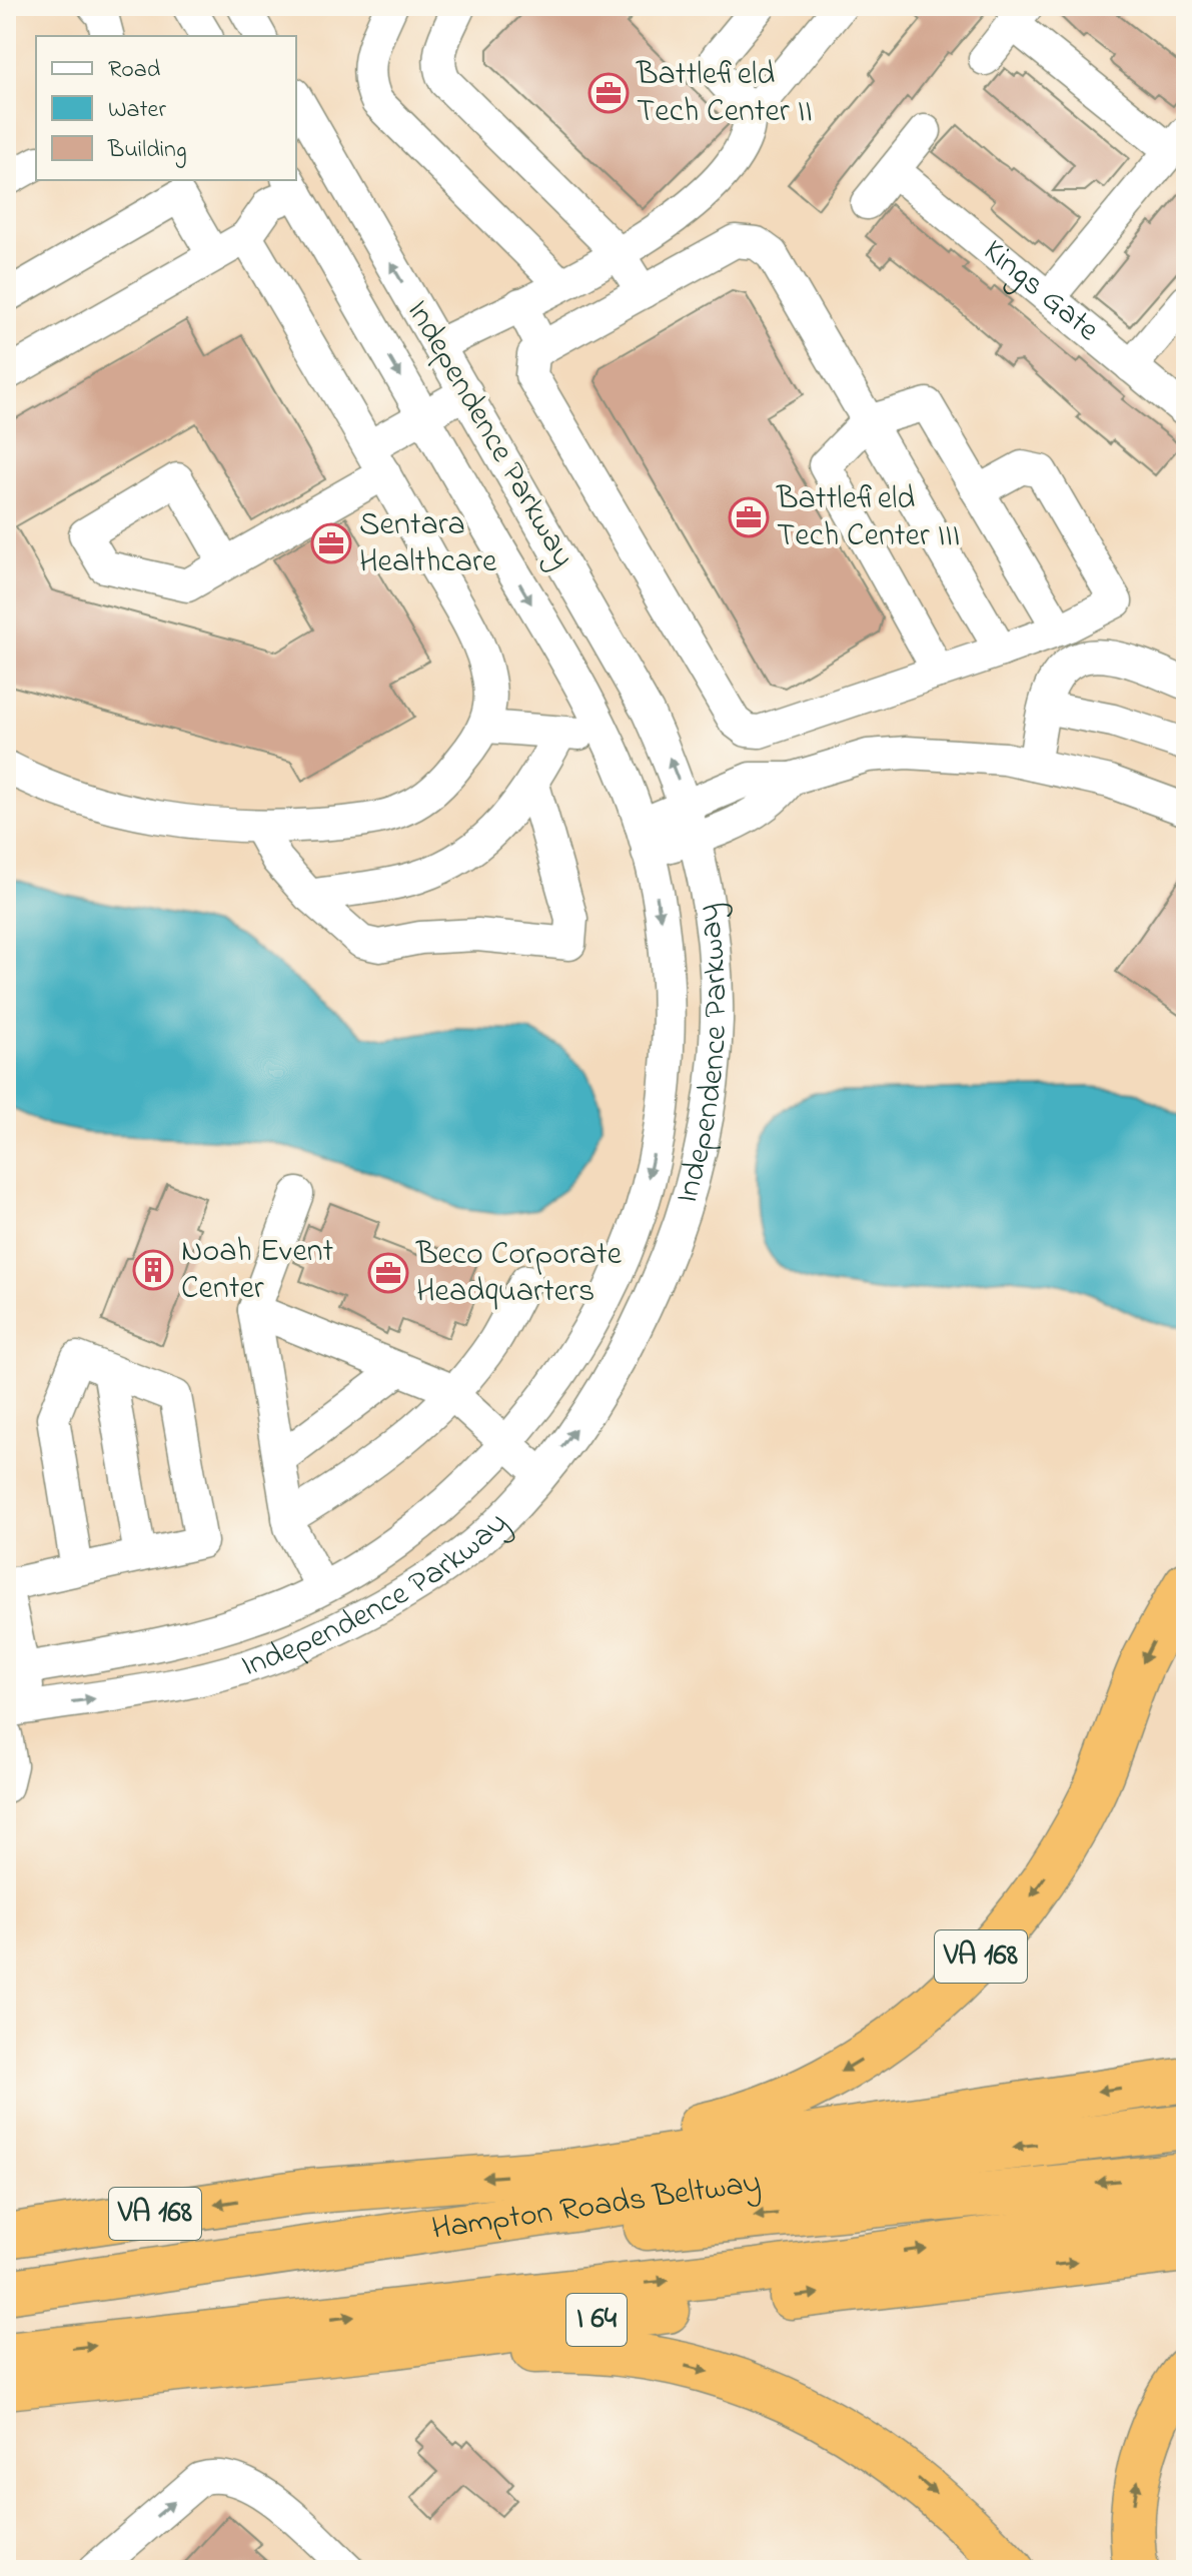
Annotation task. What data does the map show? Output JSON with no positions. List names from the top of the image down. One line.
{"streets":{"highway":["VA 168","Hampton Roads Beltway","I 64"],"street":["Kings Gate","Independence Parkway"]},"places":{"office":["Battlefield Tech Center II","Battlefield Tech Center III","Sentara Healthcare","Beco Corporate Headquarters"],"building":["Noah Event Center"]},"legend":["Road","Water","Building"]}
